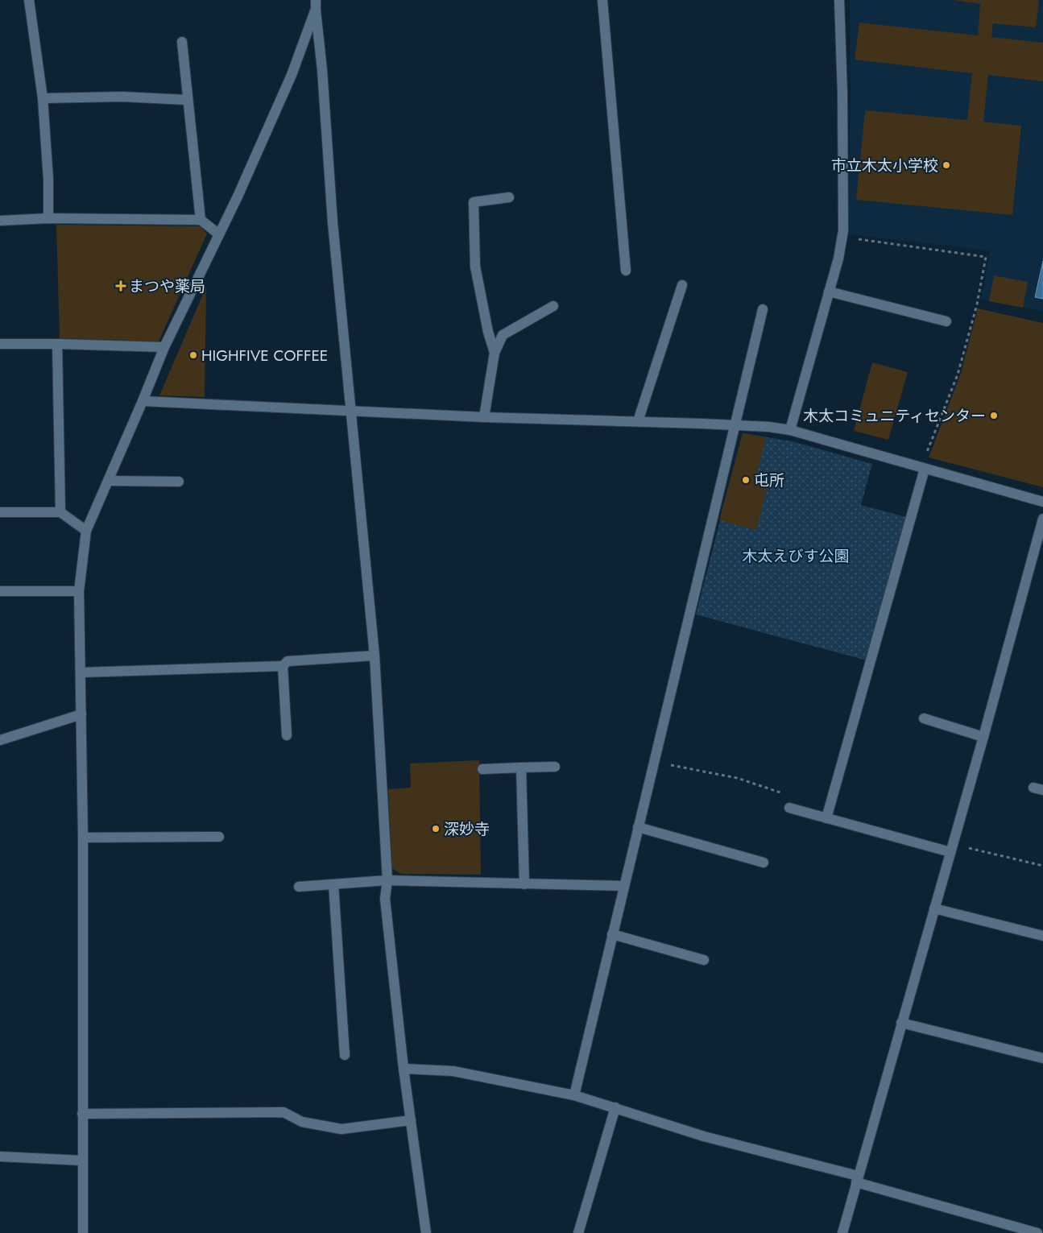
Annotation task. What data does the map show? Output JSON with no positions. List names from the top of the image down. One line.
{"parks":["木太えびす公園"],"places":{"other":["市立木太小学校","HIGHFIVE COFFEE","木太コミュニティセンター","屯所","深妙寺"],"health":["まつや薬局"]}}
